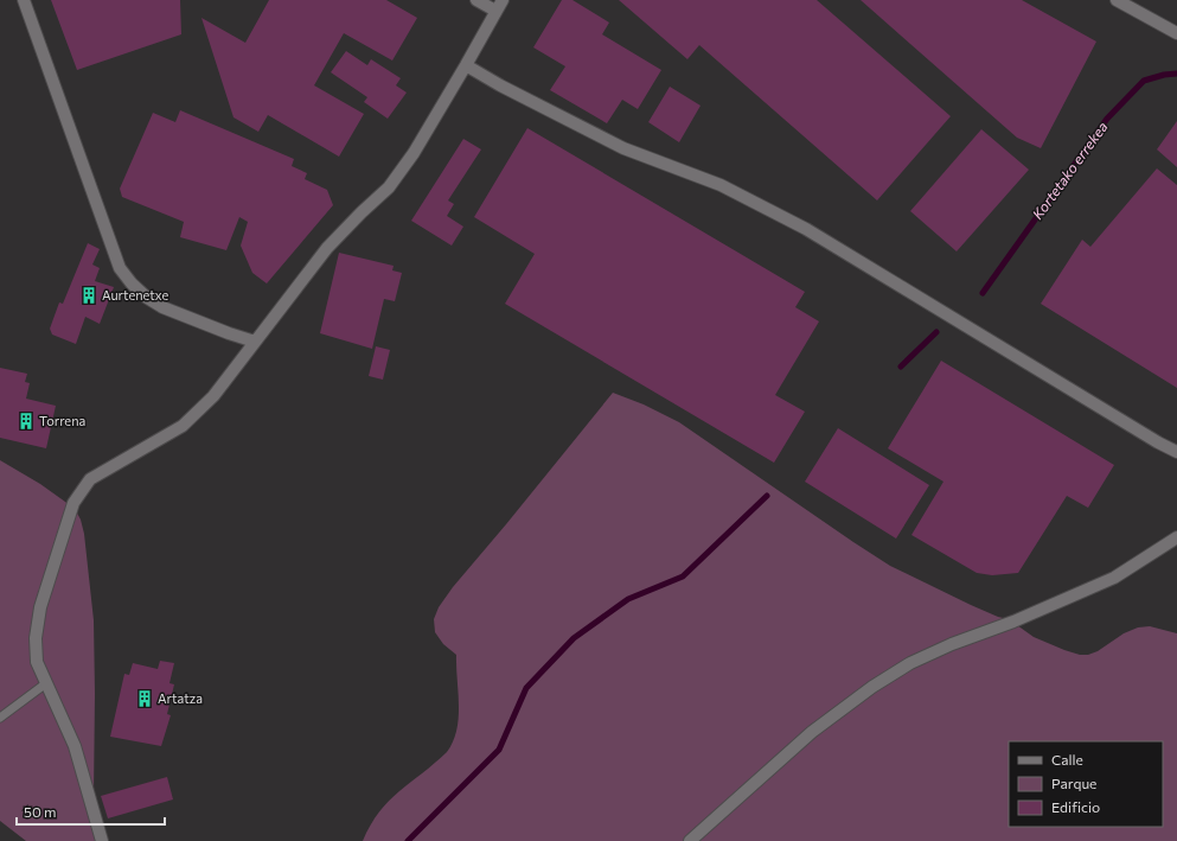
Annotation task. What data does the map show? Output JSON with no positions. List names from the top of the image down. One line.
{"water":["Kortetako errekea"],"places":{"building":["Aurtenetxe","Torrena","Artatza"]},"legend":["Calle","Parque","Edificio"],"scale_bar":"50 m"}
